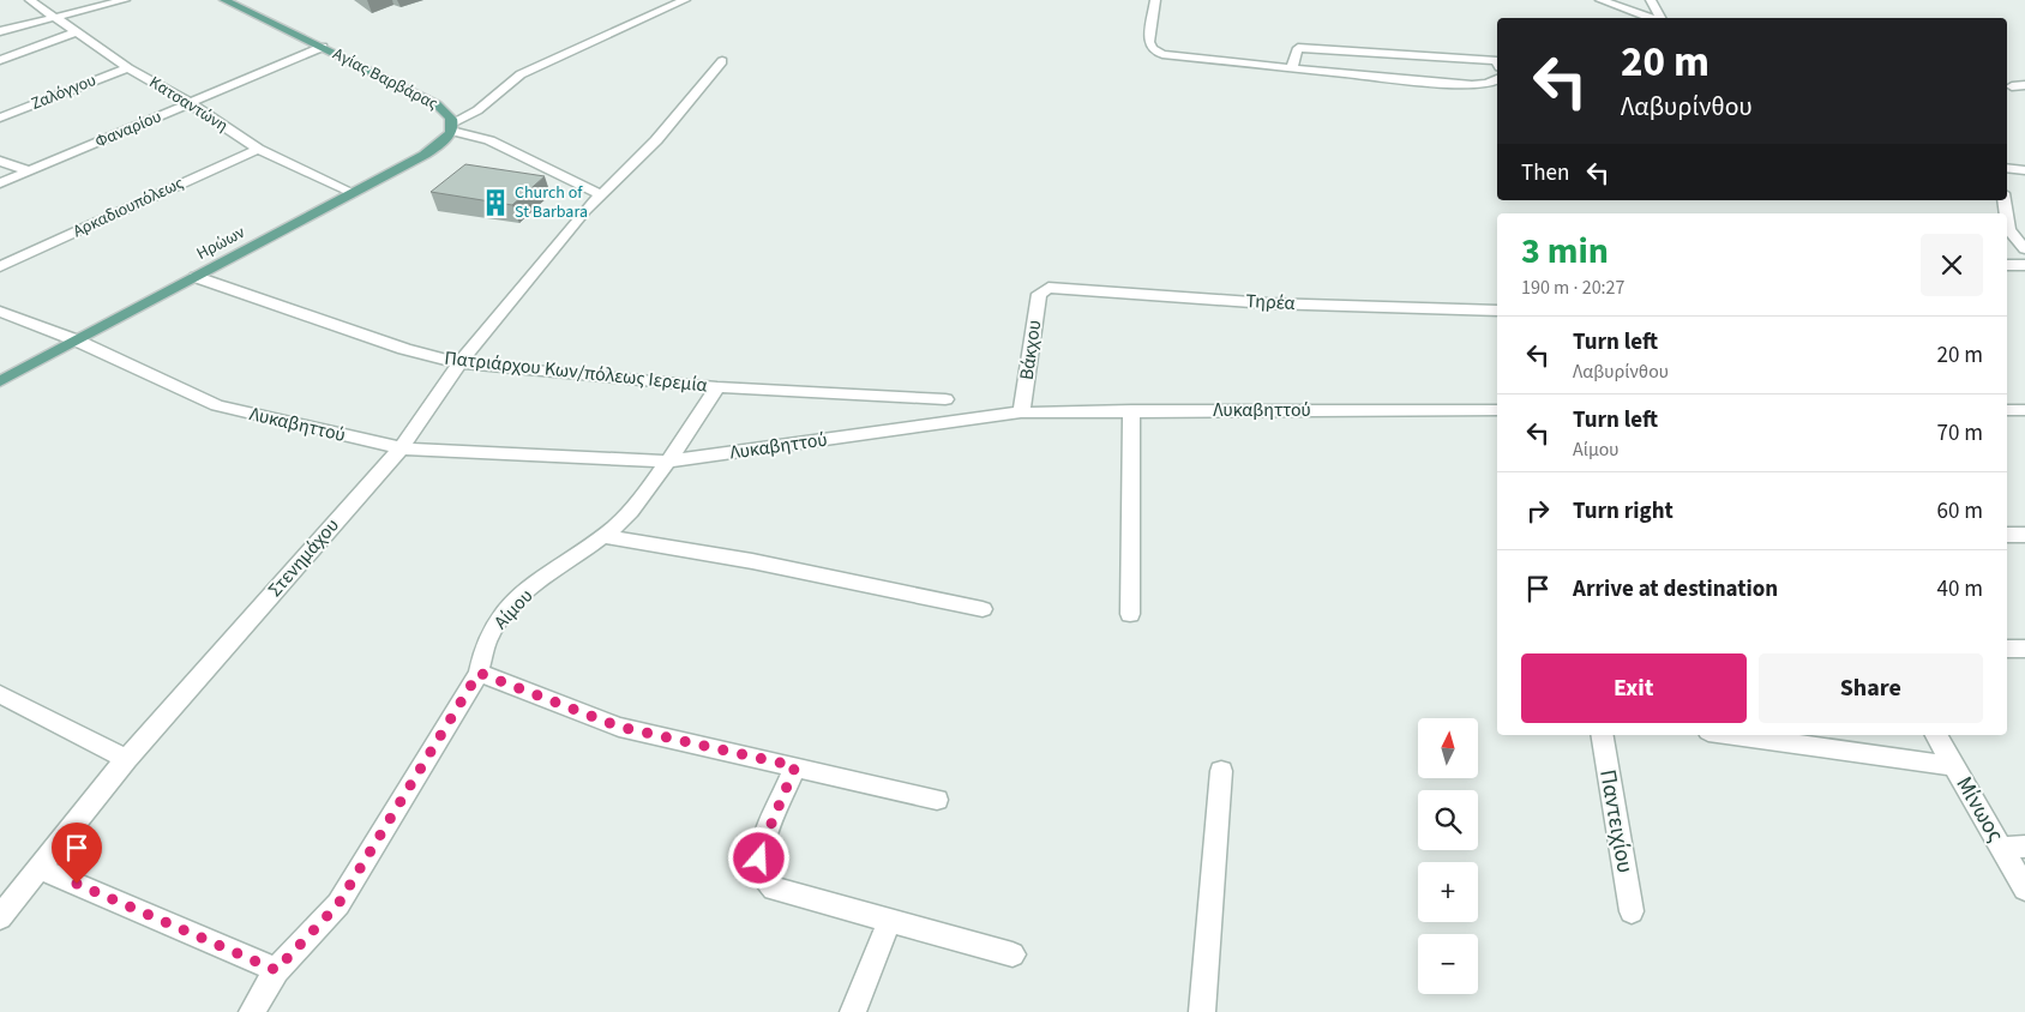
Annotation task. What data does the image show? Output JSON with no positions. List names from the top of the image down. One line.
{"streets":{"main road":["Αγίας Βαρβάρας","Ηρώων"],"street":["Ζαλόγγου","Κατσαντώνη","Φαναρίου","Αρκαδιουπόλεως","Τηρέα","Βάκχου","Πατριάρχου Κων/πόλεως Ιερεμία","Λυκαβηττού","Στενημάχου","Αίμου","Μίνωος","Παντειχίου"]},"crossings":[["Αγίας Βαρβάρας","Φαναρίου"],["Αγίας Βαρβάρας","Ηρώων"],["Αγίας Βαρβάρας","Στενημάχου"],["Ζαλόγγου","Κατσαντώνη"],["Κατσαντώνη","Φαναρίου"],["Κατσαντώνη","Αρκαδιουπόλεως"],["Κατσαντώνη","Ηρώων"],["Ηρώων","Πατριάρχου Κων/πόλεως Ιερεμία"],["Ηρώων","Λυκαβηττού"],["Τηρέα","Βάκχου"],["Βάκχου","Λυκαβηττού"],["Πατριάρχου Κων/πόλεως Ιερεμία","Στενημάχου"],["Πατριάρχου Κων/πόλεως Ιερεμία","Αίμου"],["Λυκαβηττού","Στενημάχου"],["Λυκαβηττού","Αίμου"]],"places":{"building":["Church of St Barbara"]},"north":"top","page":{"turn":["20 m","Λαβυρίνθου"],"then":"Then","heading":["3 min","190 m · 20:27"],"list":[{"name":"Turn left","note":"Λαβυρίνθου","value":"20 m"},{"name":"Turn left","note":"Αίμου","value":"70 m"},{"name":"Turn right","value":"60 m"},{"name":"Arrive at destination","value":"40 m"}],"buttons":["Exit","Share"],"map_buttons":["+","−"]}}
